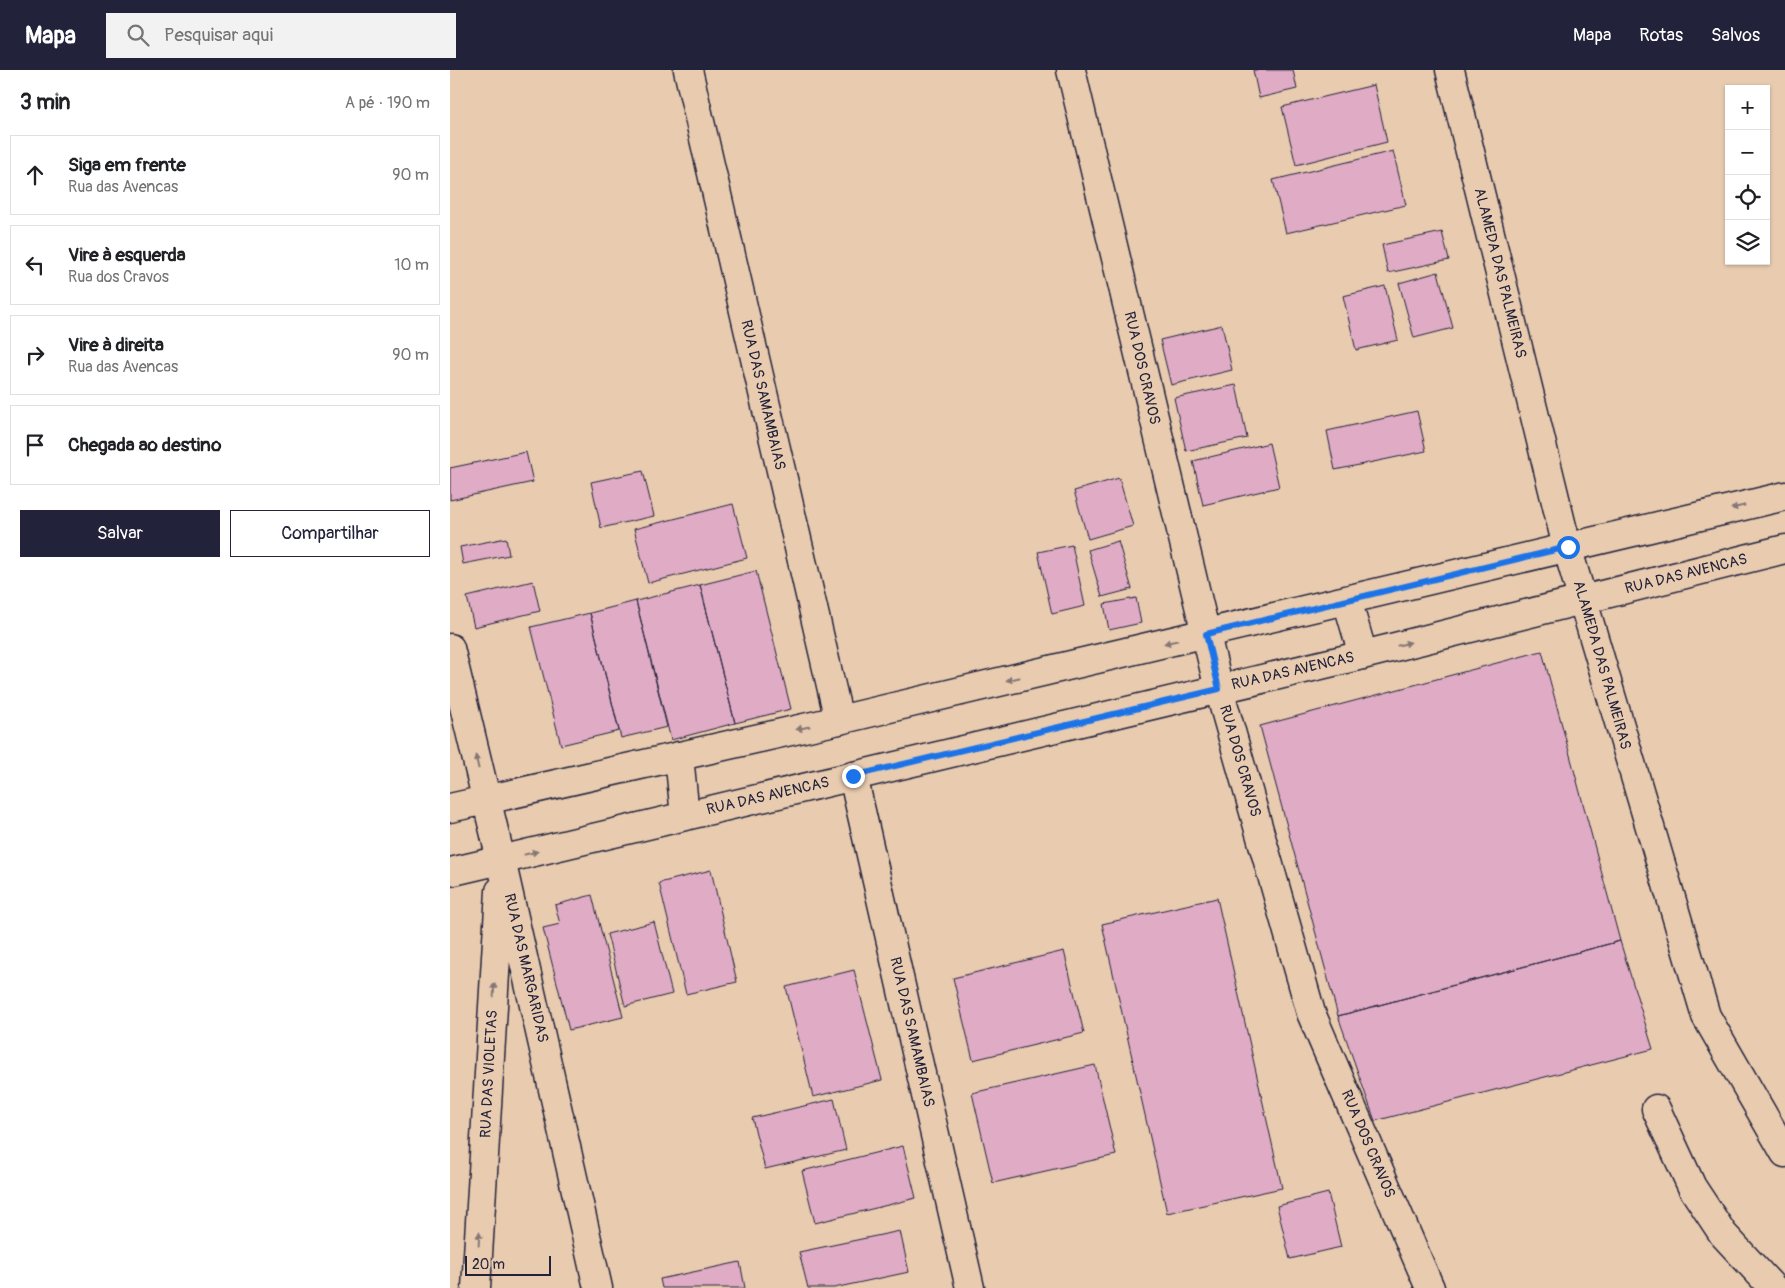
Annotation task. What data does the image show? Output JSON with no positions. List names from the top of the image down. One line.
{"streets":{"street":["ALAMEDA DAS PALMEIRAS","RUA DOS CRAVOS","RUA DAS SAMAMBAIAS","RUA DAS AVENCAS","RUA DAS MARGARIDAS","RUA DAS VIOLETAS"]},"crossings":[["ALAMEDA DAS PALMEIRAS","RUA DAS AVENCAS"],["RUA DOS CRAVOS","RUA DAS AVENCAS"],["RUA DAS SAMAMBAIAS","RUA DAS AVENCAS"],["RUA DAS AVENCAS","RUA DAS MARGARIDAS"],["RUA DAS AVENCAS","RUA DAS VIOLETAS"],["RUA DAS MARGARIDAS","RUA DAS VIOLETAS"]],"one_way":["RUA DAS VIOLETAS"],"scale_bar":"20 m","page":{"header":"Mapa","search":"Pesquisar aqui","nav":["Mapa","Rotas","Salvos"],"heading":["3 min","A pé · 190 m"],"map_buttons":["+","−"],"list":[["Siga em frente","Rua das Avencas","90 m"],["Vire à esquerda","Rua dos Cravos","10 m"],["Vire à direita","Rua das Avencas","90 m"],"Chegada ao destino"],"buttons":["Salvar","Compartilhar"],"scale":"20 m"}}
